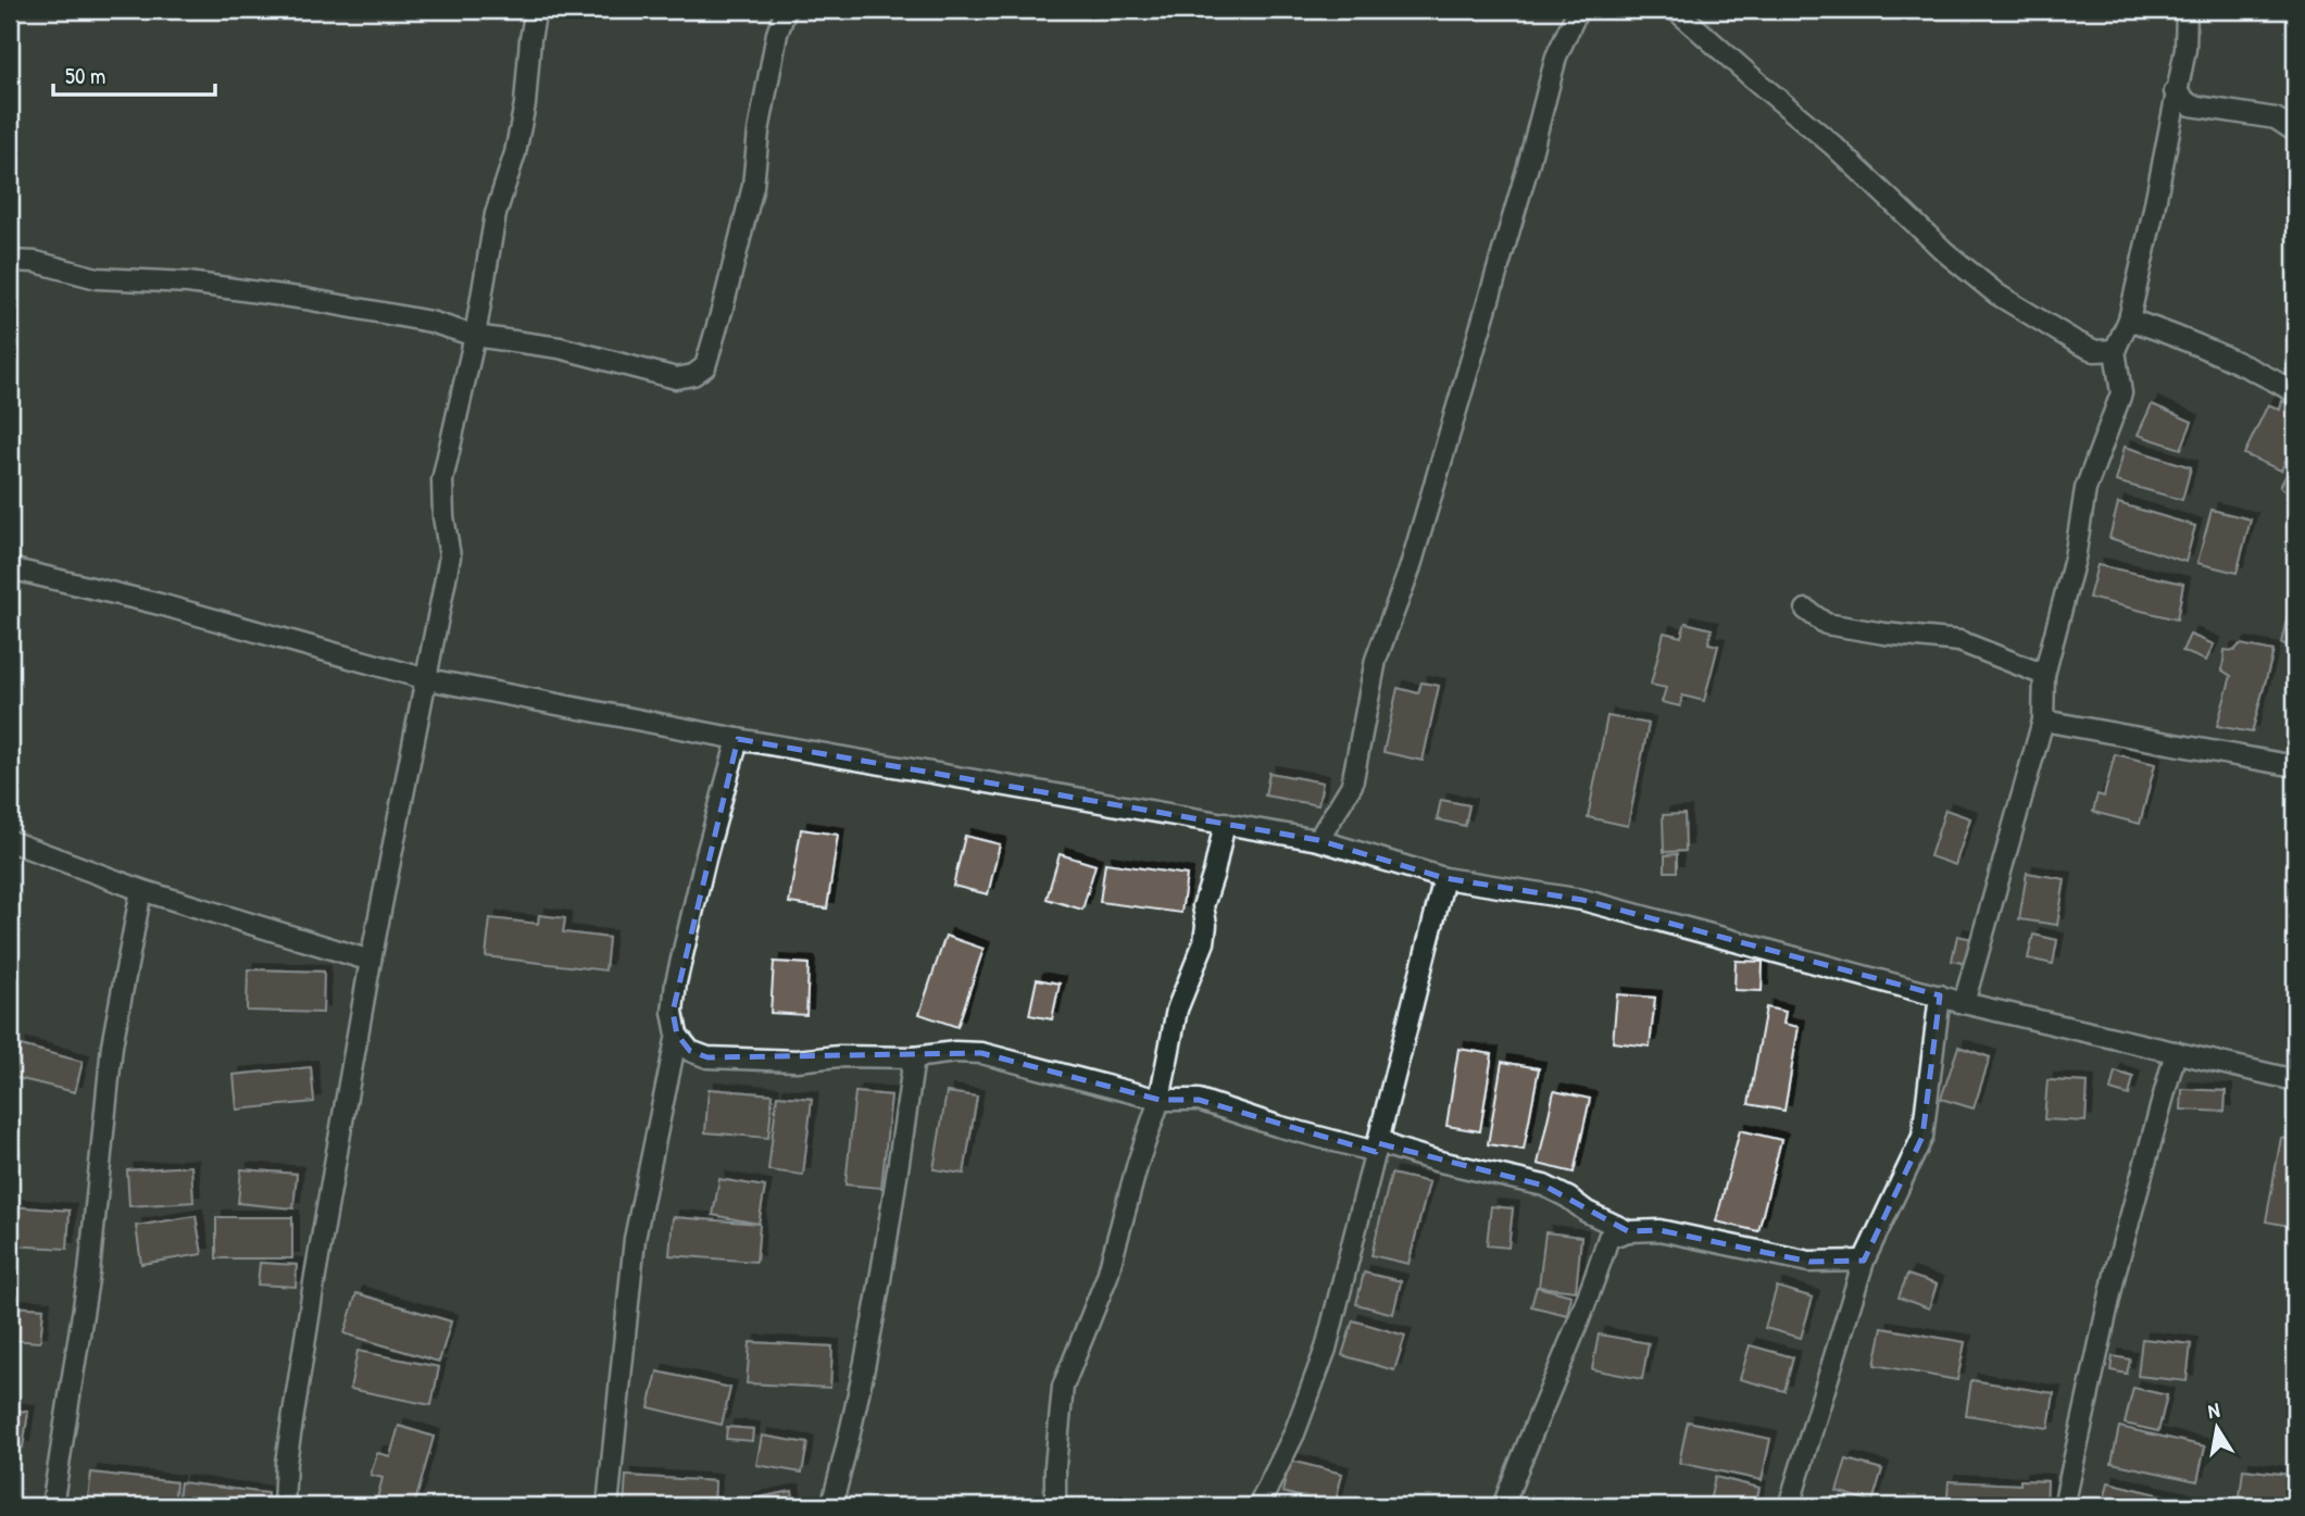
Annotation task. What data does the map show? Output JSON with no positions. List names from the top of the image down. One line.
{"scale_bar":"50 m","north":"top"}
